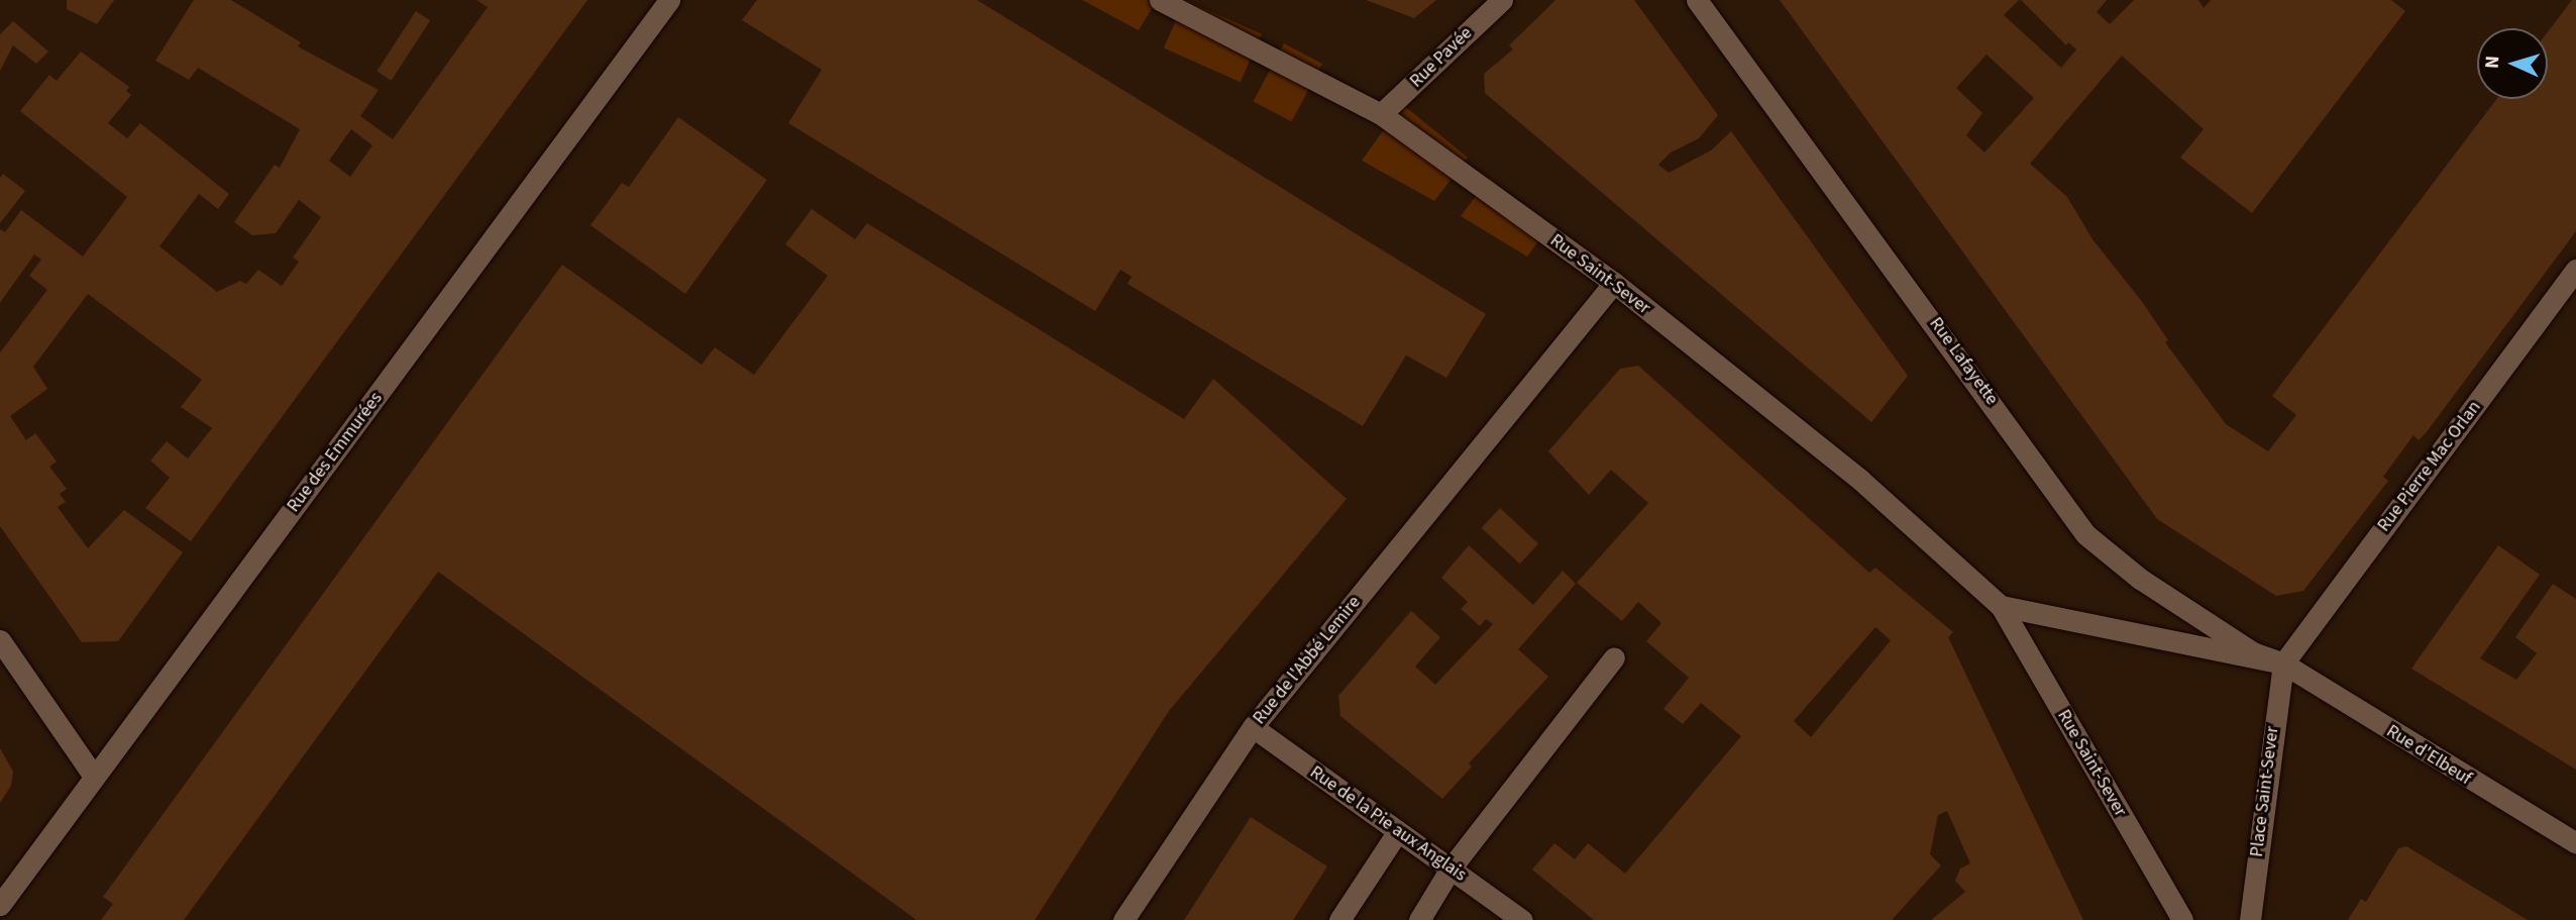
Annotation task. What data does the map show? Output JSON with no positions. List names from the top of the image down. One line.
{"streets":{"street":["Rue Pavée","Rue Saint-Sever","Rue Lafayette","Rue des Emmurées","Rue Pierre Mac Orlan","Rue de l'Abbé Lemire","Rue d'Elbeuf","Place Saint-Sever","Rue de la Pie aux Anglais"]},"crossings":[["Rue Pavée","Rue Saint-Sever"],["Rue Saint-Sever","Rue de l'Abbé Lemire"],["Rue Lafayette","Rue Pierre Mac Orlan"],["Rue Lafayette","Rue d'Elbeuf"],["Rue Lafayette","Place Saint-Sever"],["Rue Pierre Mac Orlan","Rue d'Elbeuf"],["Rue Pierre Mac Orlan","Place Saint-Sever"],["Rue de l'Abbé Lemire","Rue de la Pie aux Anglais"],["Rue d'Elbeuf","Place Saint-Sever"]],"north":"left"}
